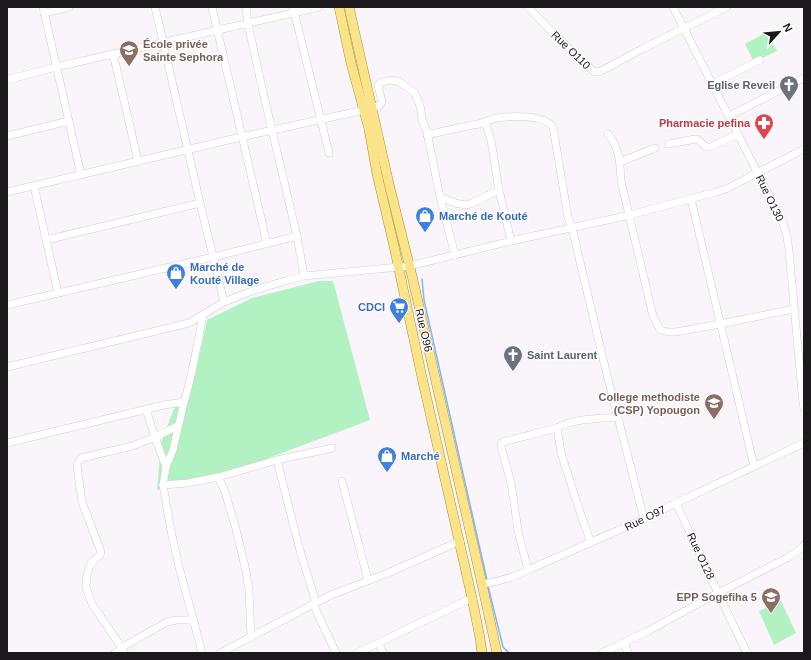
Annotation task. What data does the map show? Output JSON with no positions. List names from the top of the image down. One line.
{"streets":{"main road":["Rue O96"],"street":["Rue O110","Rue O130","Rue O97","Rue O128"]},"crossings":[["Rue O110","Rue O130"],["Rue O96","Rue O97"],["Rue O97","Rue O128"]],"places":{"school or university":["École privée Sainte Sephora","College methodiste (CSP) Yopougon","EPP Sogefiha 5"],"church":["Eglise Reveil","Saint Laurent"],"pharmacy":["Pharmacie pefina"],"shop":["Marché de Kouté","Marché de Kouté Village","Marché"],"supermarket":["CDCI"]},"north":"top right"}
